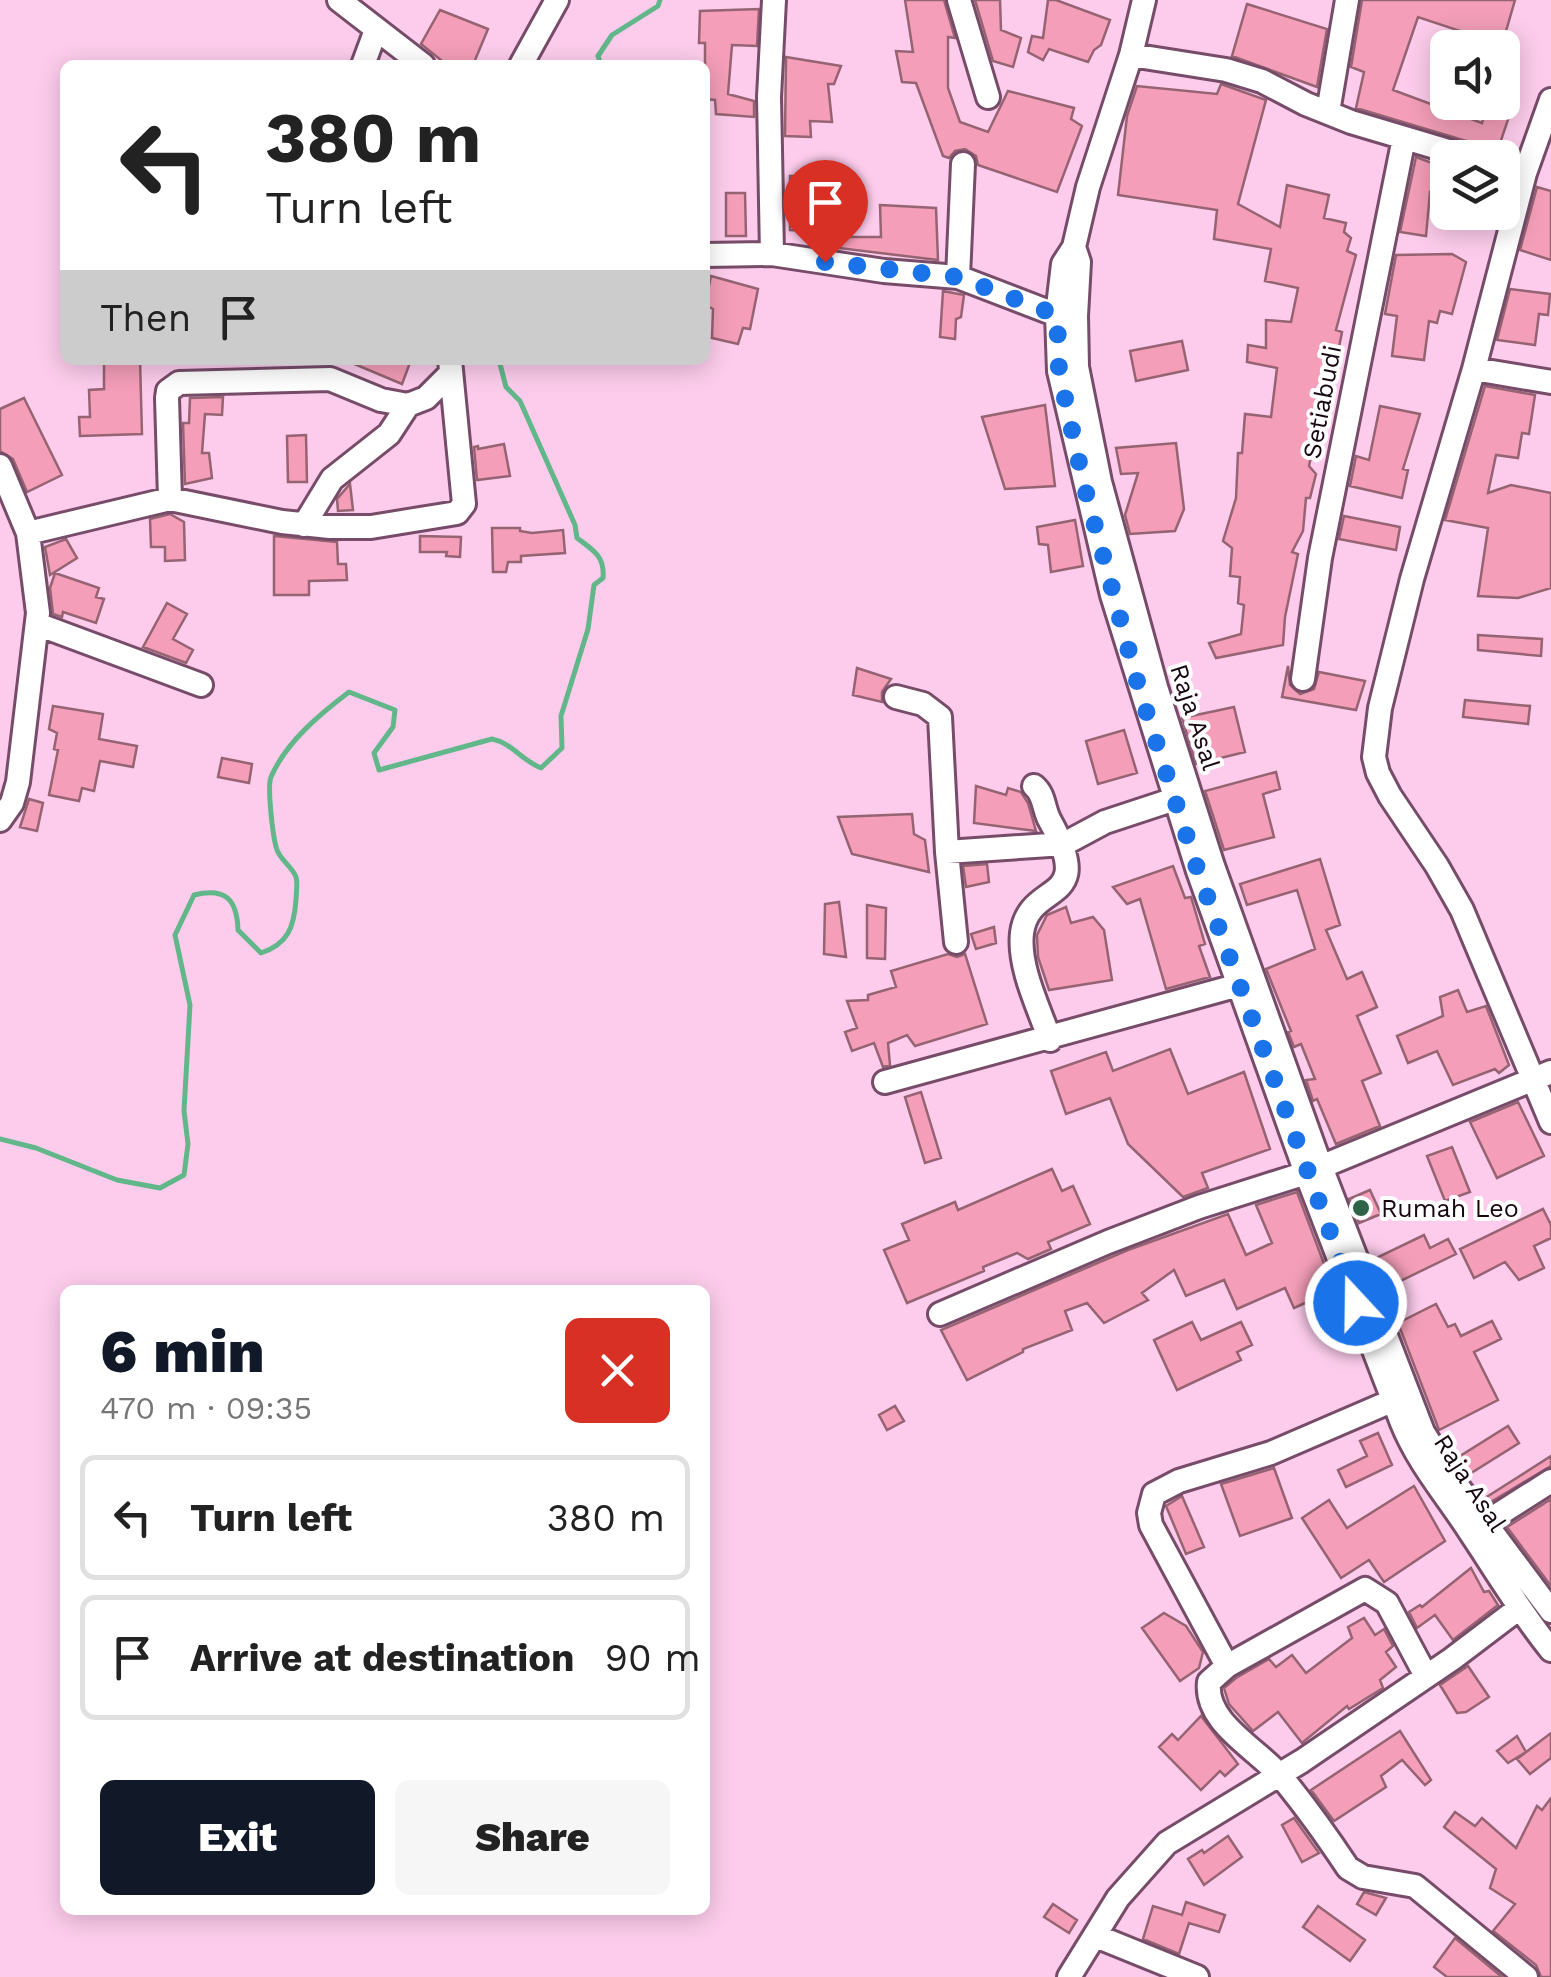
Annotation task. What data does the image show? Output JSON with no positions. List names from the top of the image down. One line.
{"streets":{"street":["Setiabudi","Raja Asal"]},"places":["Rumah Leo"],"page":{"turn":["380 m","Turn left"],"then":"Then","heading":["6 min","470 m · 09:35"],"list":[{"name":"Turn left","value":"380 m"},{"name":"Arrive at destination","value":"90 m"}],"buttons":["Exit","Share"]}}
